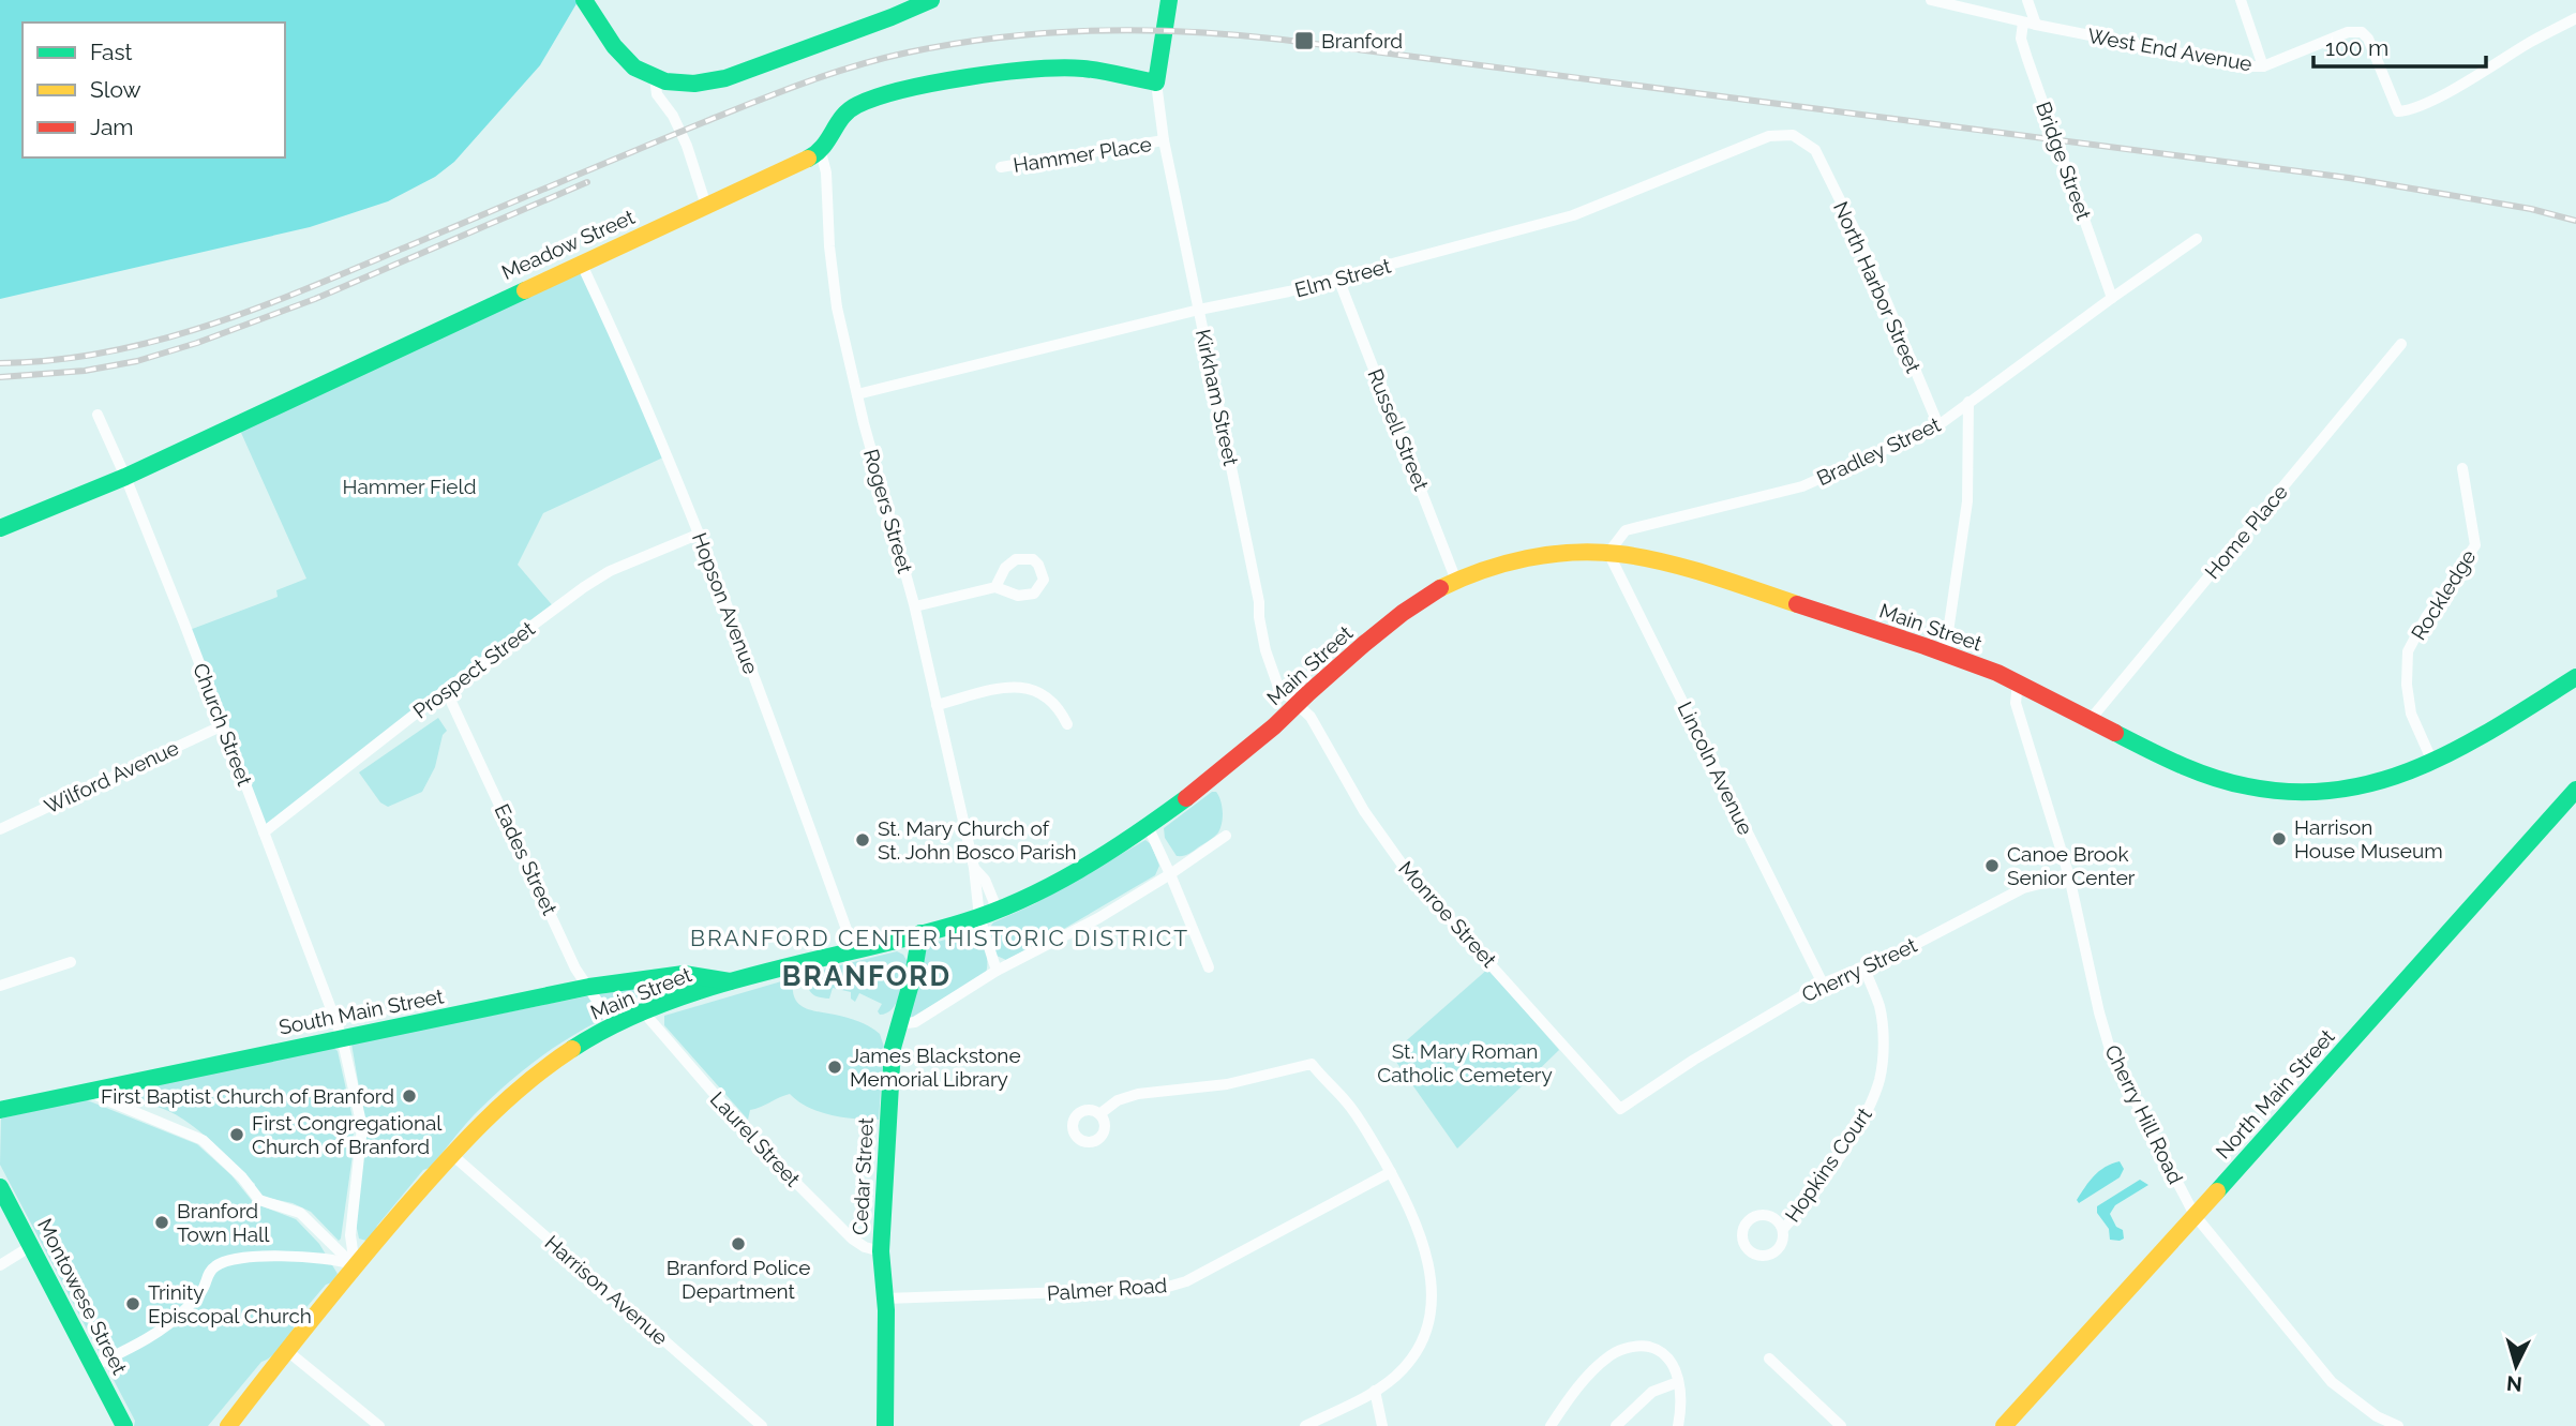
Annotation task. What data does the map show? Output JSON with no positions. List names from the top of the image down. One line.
{"streets":{"main road":["Meadow Street","Main Street","South Main Street","North Main Street","Cedar Street","Montowese Street"],"street":["West End Avenue","Hammer Place","Bridge Street","Elm Street","North Harbor Street","Kirkham Street","Russell Street","Bradley Street","Rogers Street","Home Place","Rockledge","Hopson Avenue","Prospect Street","Church Street","Lincoln Avenue","Wilford Avenue","Eades Street","Monroe Street","Cherry Street","Cherry Hill Road","Laurel Street","Hopkins Court","Palmer Road","Harrison Avenue"]},"crossings":[["West End Avenue","Bridge Street"],["Hammer Place","Kirkham Street"],["Bridge Street","Bradley Street"],["Meadow Street","Rogers Street"],["Meadow Street","Hopson Avenue"],["Meadow Street","Church Street"],["Elm Street","North Harbor Street"],["Elm Street","Kirkham Street"],["Elm Street","Russell Street"],["Elm Street","Rogers Street"],["North Harbor Street","Bradley Street"],["Kirkham Street","Main Street"],["Kirkham Street","Monroe Street"],["Russell Street","Main Street"],["Bradley Street","Main Street"],["Bradley Street","Lincoln Avenue"],["Rogers Street","Main Street"],["Home Place","Main Street"],["Rockledge","Main Street"],["Hopson Avenue","Main Street"],["Hopson Avenue","Prospect Street"],["Main Street","Church Street"],["Main Street","Lincoln Avenue"],["Main Street","Eades Street"],["Main Street","Monroe Street"],["Main Street","South Main Street"],["Main Street","Cherry Hill Road"],["Main Street","Laurel Street"],["Main Street","Cedar Street"],["Main Street","Harrison Avenue"],["Prospect Street","Church Street"],["Prospect Street","Eades Street"],["Church Street","Wilford Avenue"],["Church Street","South Main Street"],["Lincoln Avenue","Cherry Street"],["Eades Street","South Main Street"],["Monroe Street","Cherry Street"],["Cherry Street","Cherry Hill Road"],["Cherry Street","Hopkins Court"],["North Main Street","Cherry Hill Road"],["Laurel Street","Cedar Street"],["Cedar Street","Palmer Road"]],"districts":["BRANFORD CENTER HISTORIC DISTRICT","BRANFORD"],"parks":["Hammer Field","St. Mary Roman Catholic Cemetery"],"places":{"transit":["Branford"],"other":["Harrison House Museum","St. Mary Church of St. John Bosco Parish","Canoe Brook Senior Center","James Blackstone Memorial Library","First Baptist Church of Branford","First Congregational Church of Branford","Branford Town Hall","Branford Police Department","Trinity Episcopal Church"]},"legend":["Fast","Slow","Jam"],"scale_bar":"100 m","north":"bottom"}
